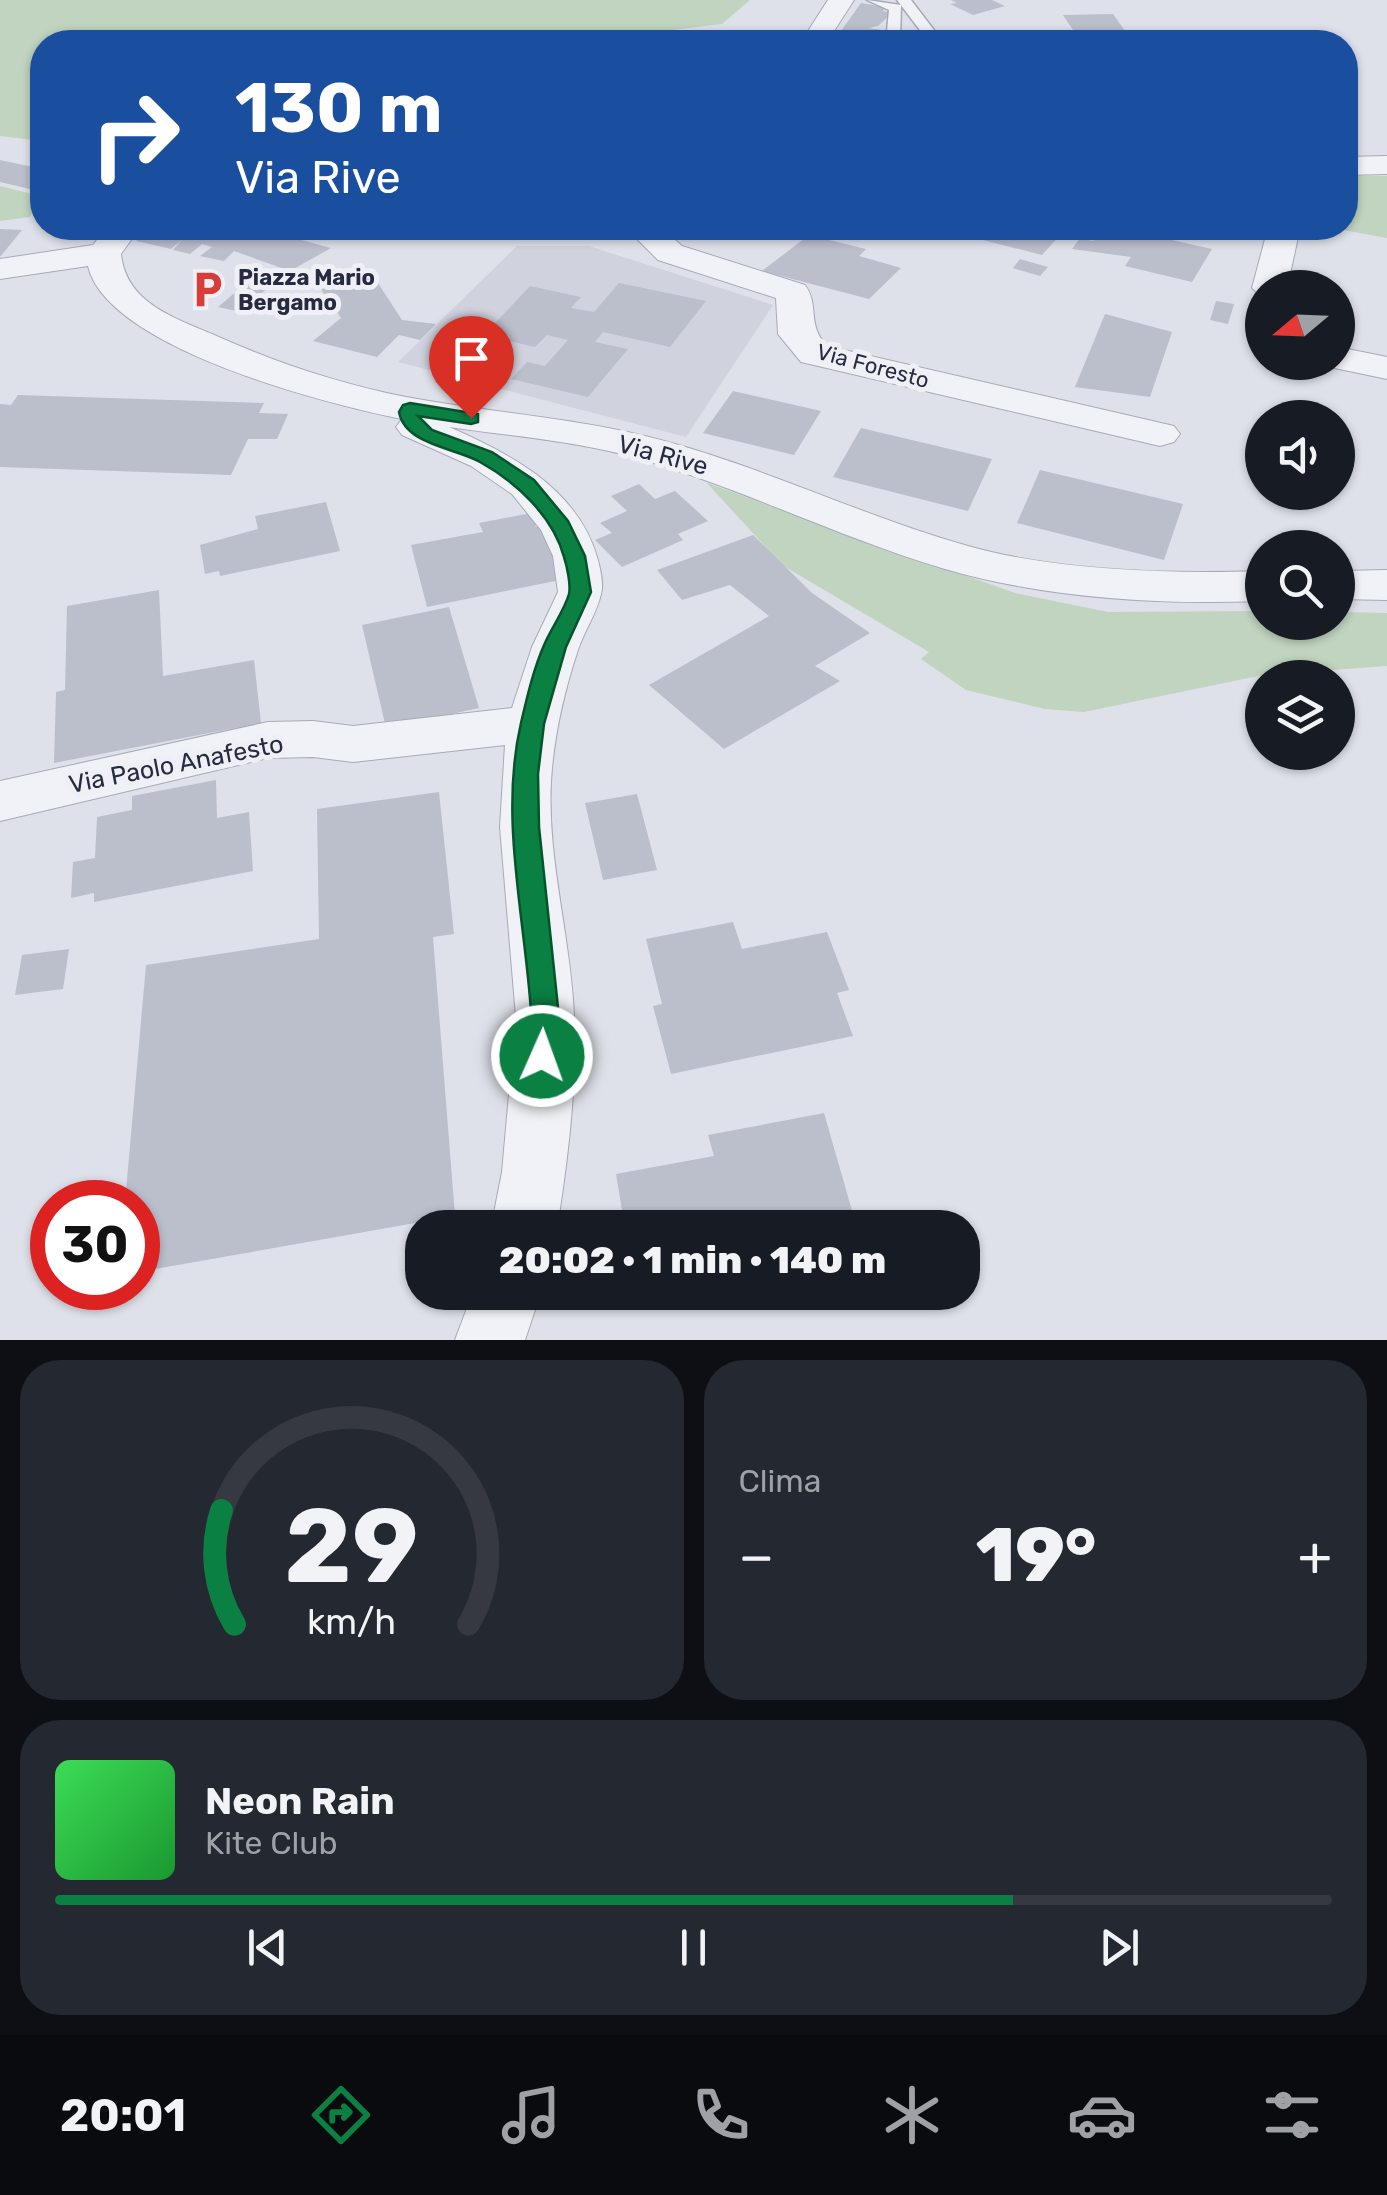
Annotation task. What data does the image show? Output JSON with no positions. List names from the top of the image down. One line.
{"streets":{"street":["Via Foresto","Via Rive","Via Paolo Anafesto"]},"places":{"parking":["Piazza Mario Bergamo"]},"north":"left","page":{"turn":["130 m","Via Rive"],"limit":"30","trip":"20:02 · 1 min · 140 m","tile":"Clima","heat":["−","19°","+"],"song":["Neon Rain","Kite Club"],"tabs":"20:01","gauge":["29","km/h"]}}
